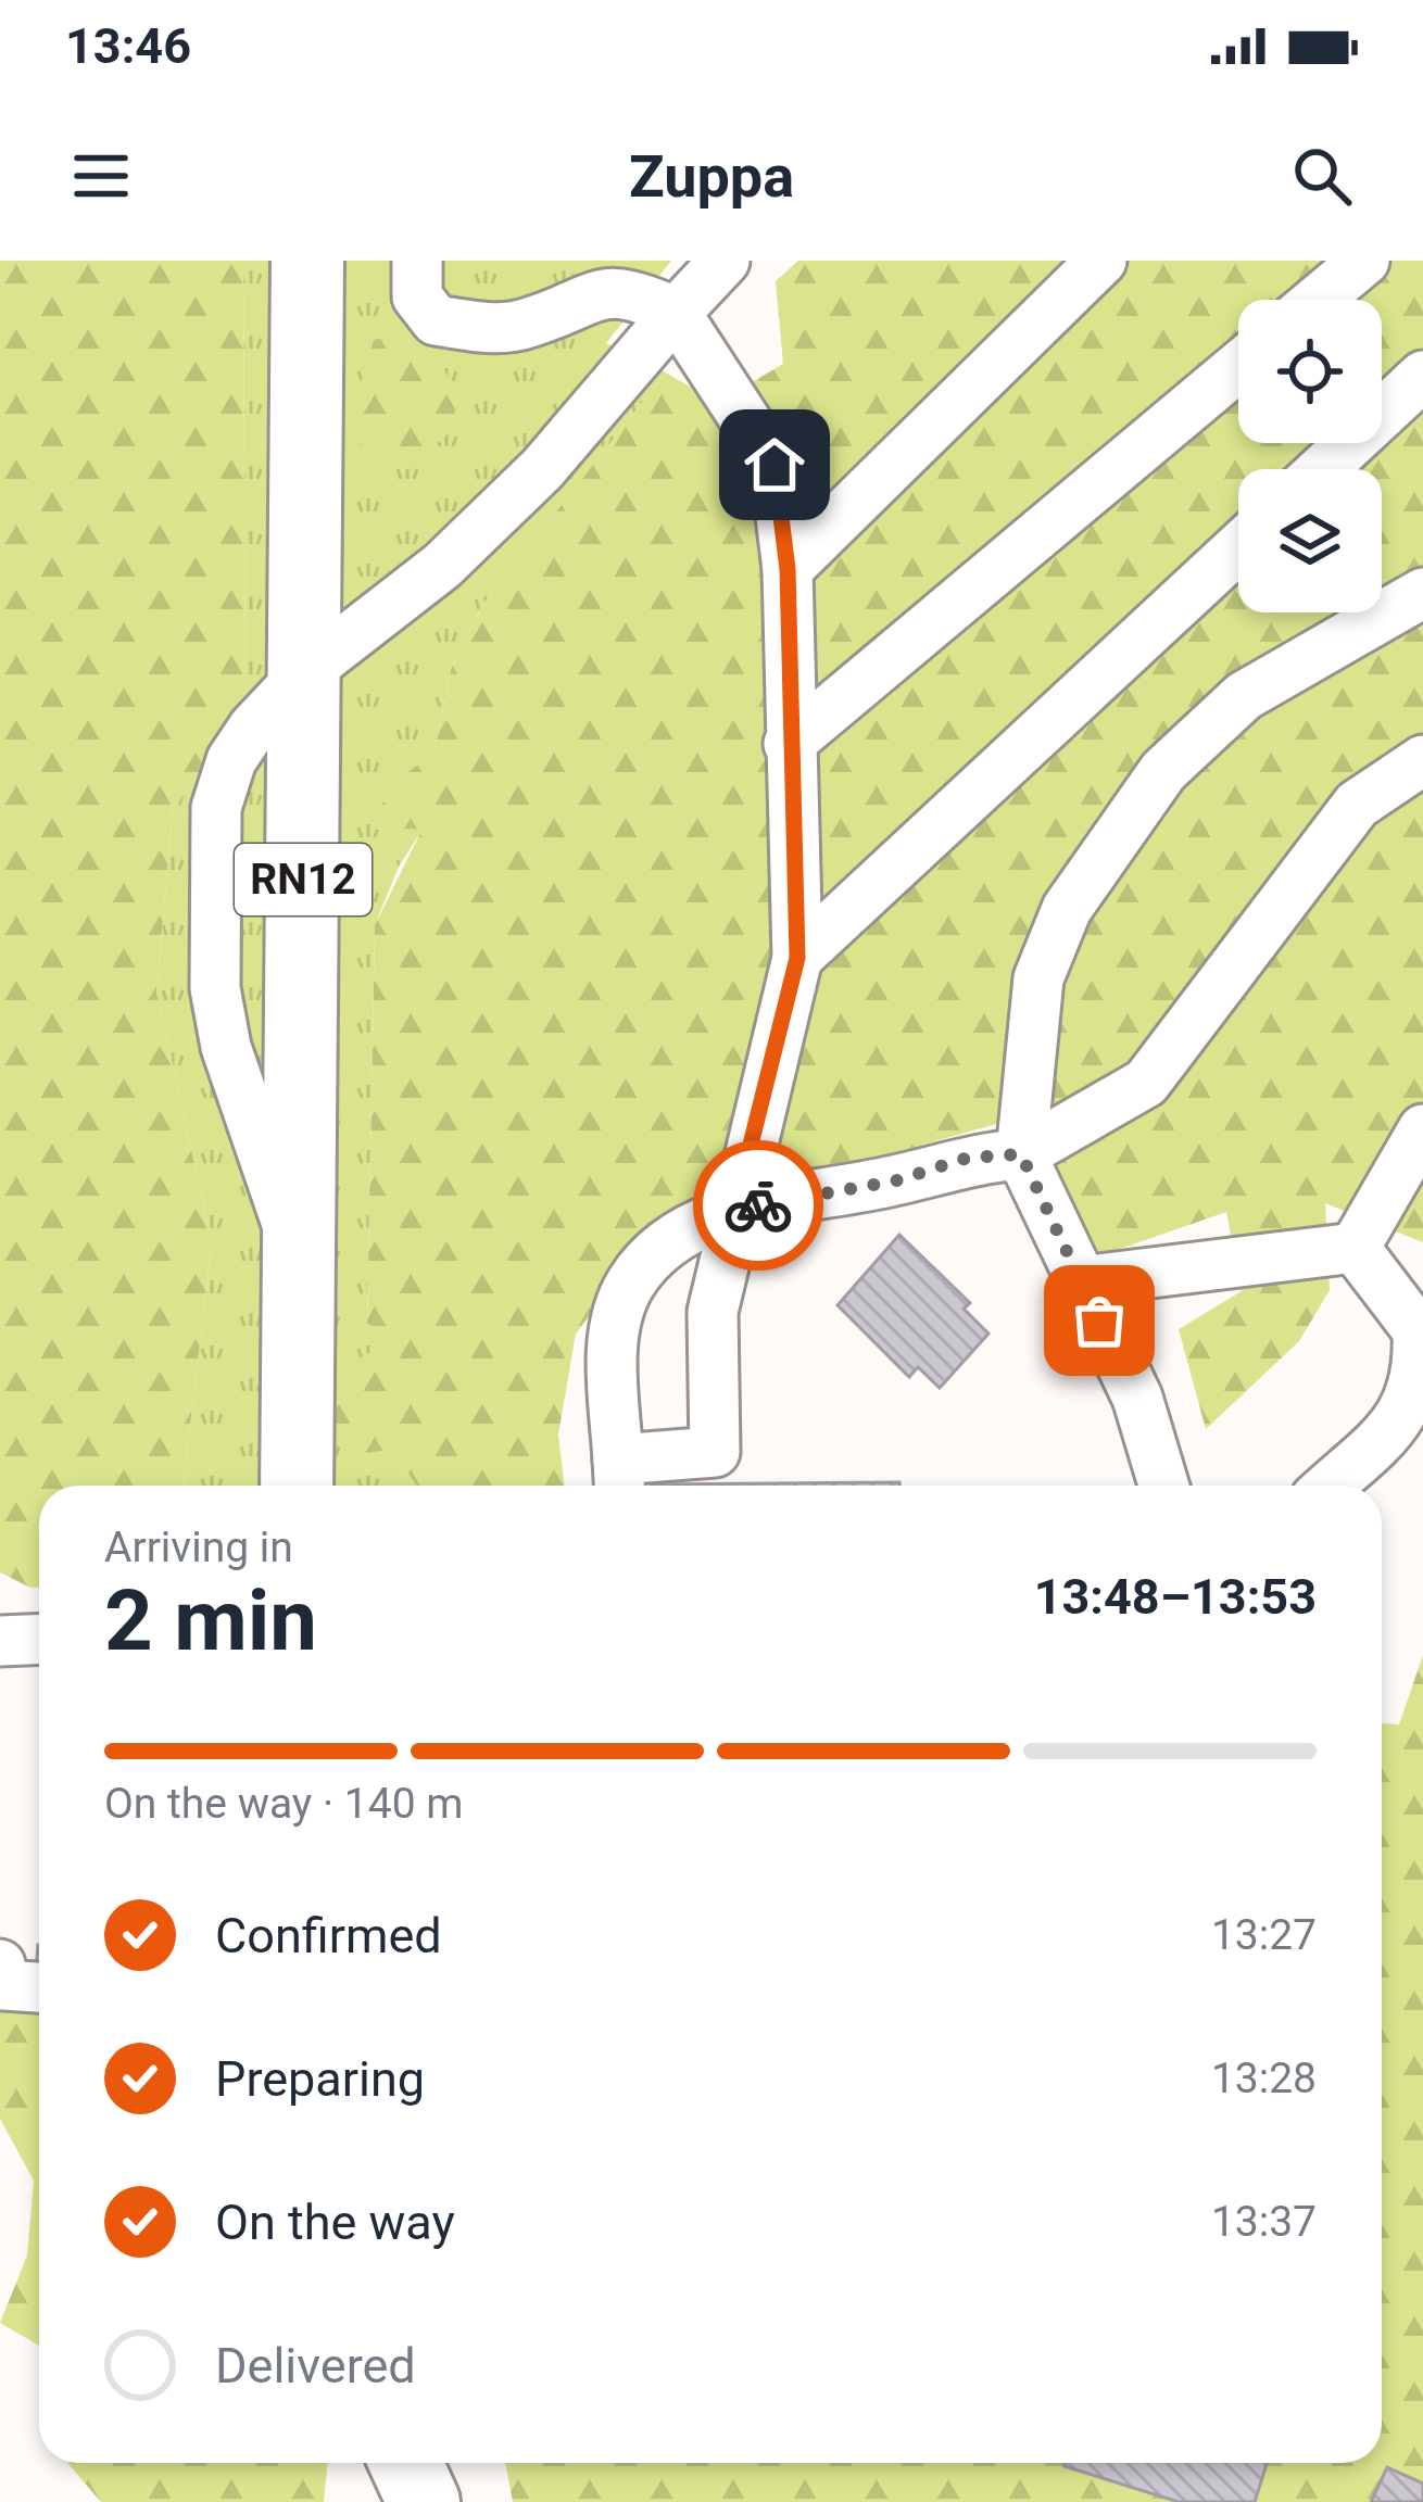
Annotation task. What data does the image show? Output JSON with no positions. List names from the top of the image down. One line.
{"streets":{"highway":["RN12"]},"page":{"status":"13:46","header":"Zuppa","heading":["2 min","Arriving in","13:48–13:53"],"bar":"On the way · 140 m","list":[["Confirmed","13:27"],["Preparing","13:28"],["On the way","13:37"],"Delivered"]}}
